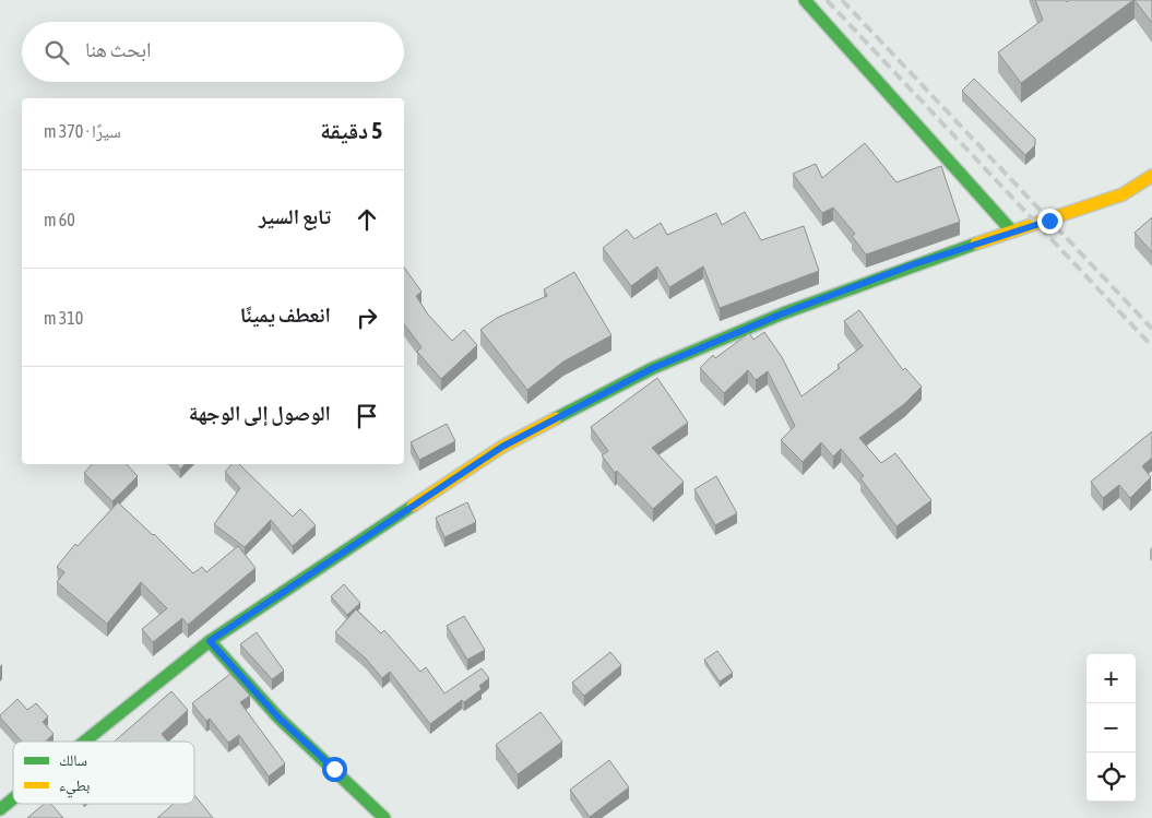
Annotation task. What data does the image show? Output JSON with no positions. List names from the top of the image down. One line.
{"legend":["سالك","بطيء"],"page":{"search":"ابحث هنا","heading":["5 دقيقة","سيرًا · 370 m"],"list":[["تابع السير","60 m"],["انعطف يمينًا","310 m"],"الوصول إلى الوجهة"],"map_buttons":["+","−"]}}
